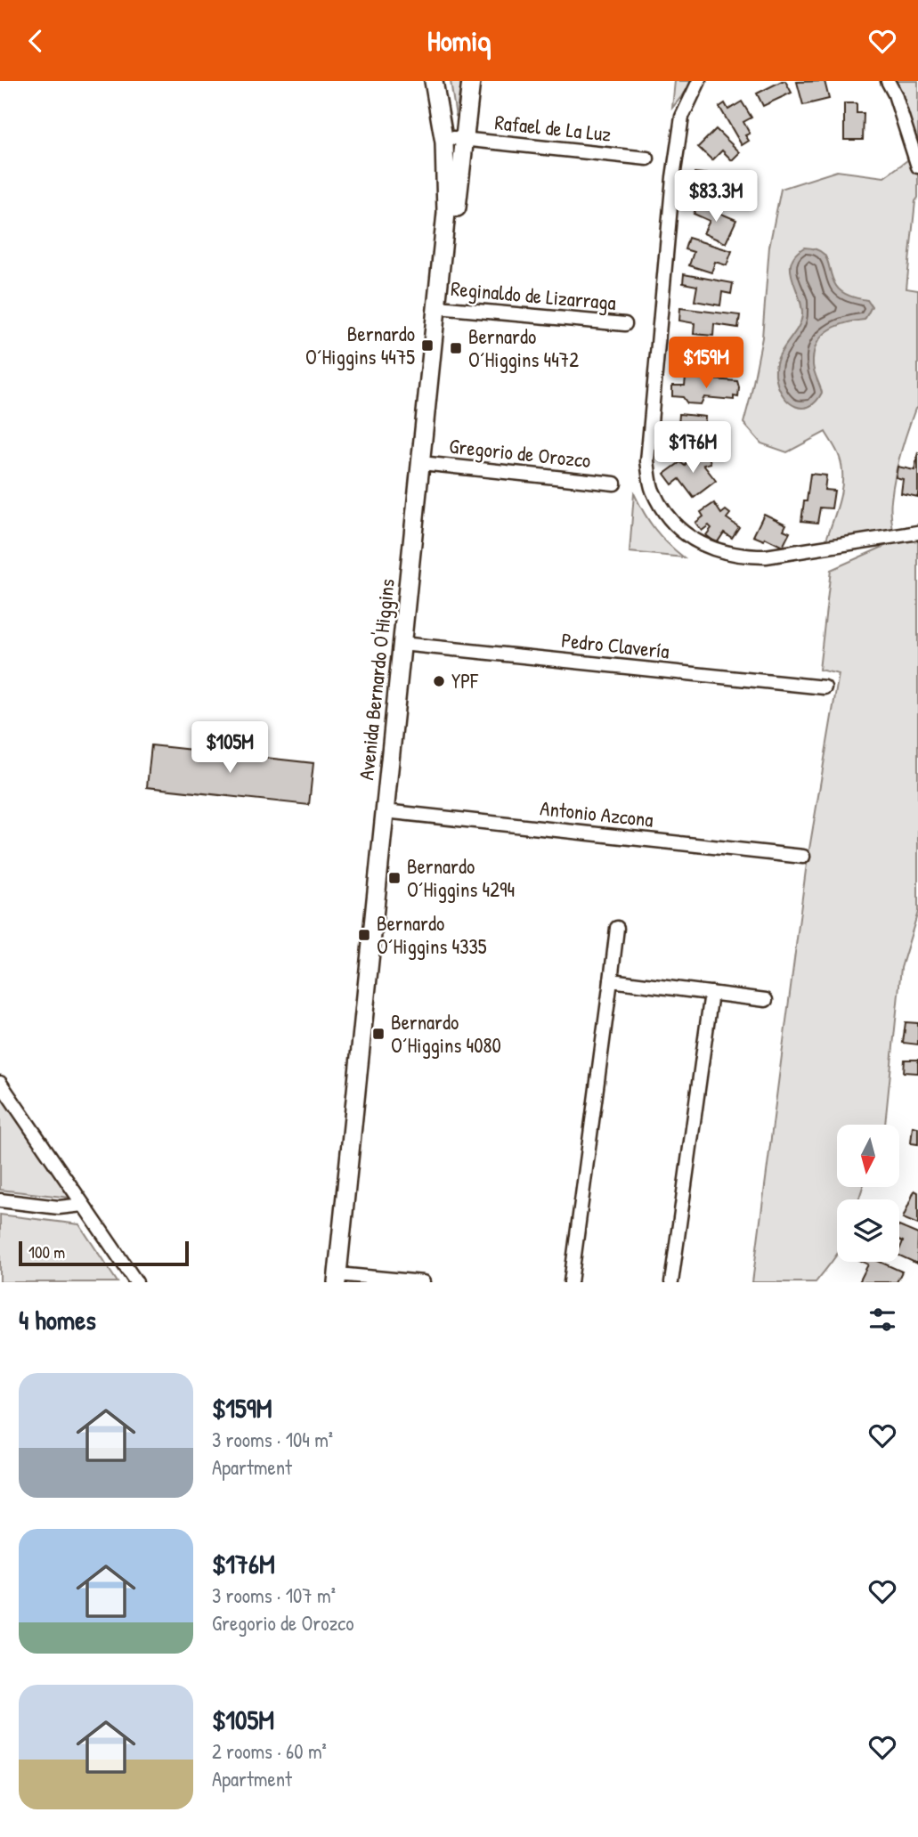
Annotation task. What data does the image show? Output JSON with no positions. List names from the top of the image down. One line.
{"streets":{"main road":["Avenida Bernardo O'Higgins"],"street":["Rafael de La Luz","Reginaldo de Lizarraga","Gregorio de Orozco","Pedro Clavería","Antonio Azcona"]},"crossings":[["Rafael de La Luz","Avenida Bernardo O'Higgins"],["Reginaldo de Lizarraga","Avenida Bernardo O'Higgins"],["Gregorio de Orozco","Avenida Bernardo O'Higgins"],["Pedro Clavería","Avenida Bernardo O'Higgins"],["Avenida Bernardo O'Higgins","Antonio Azcona"]],"places":{"transit":["Bernardo O´Higgins 4475","Bernardo O´Higgins 4472","Bernardo O´Higgins 4294","Bernardo O´Higgins 4335","Bernardo O´Higgins 4080"],"other":["YPF"]},"scale_bar":"100 m","north":"bottom","page":{"header":"Homiq","price":["$83.3M","$159M","$176M","$105M"],"scale":"100 m","heading":"4 homes","list":[{"name":"$159M","note":"3 rooms · 104 m² · Apartment"},{"name":"$176M","note":"3 rooms · 107 m² · Gregorio de Orozco"},{"name":"$105M","note":"2 rooms · 60 m² · Apartment"}]}}
